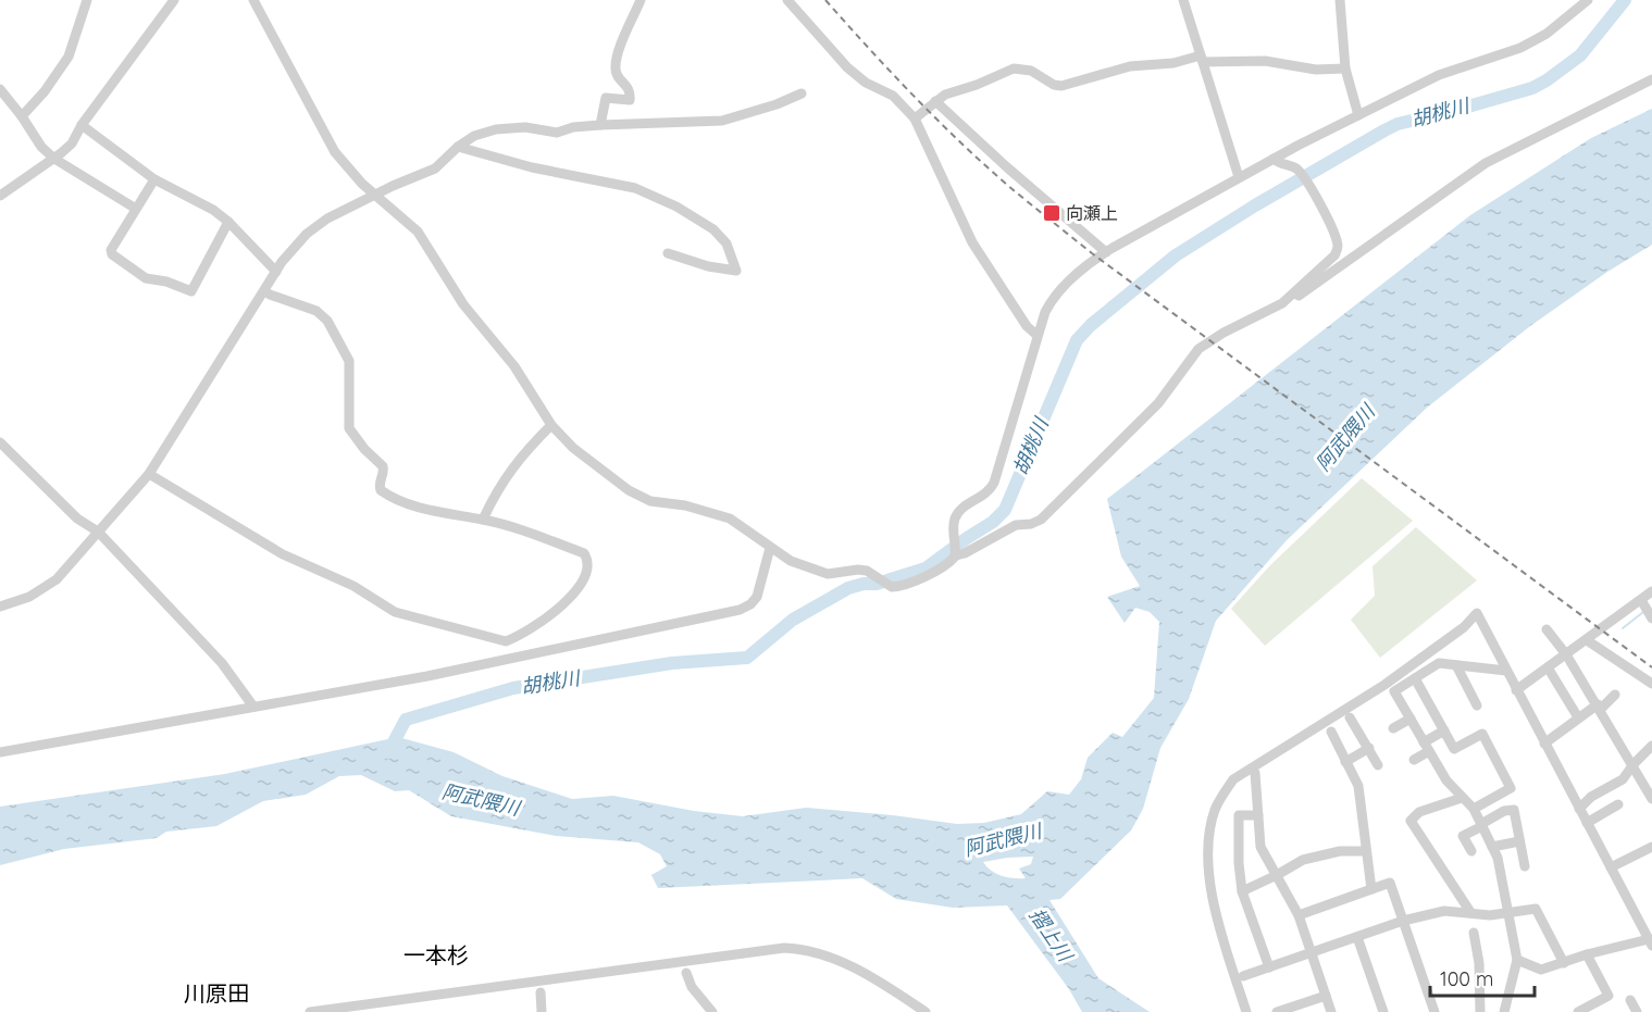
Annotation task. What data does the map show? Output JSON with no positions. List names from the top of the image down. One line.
{"districts":["一本杉","川原田"],"water":["胡桃川","阿武隈川","摺上川"],"places":{"transit":["向瀬上"]},"scale_bar":"100 m"}
